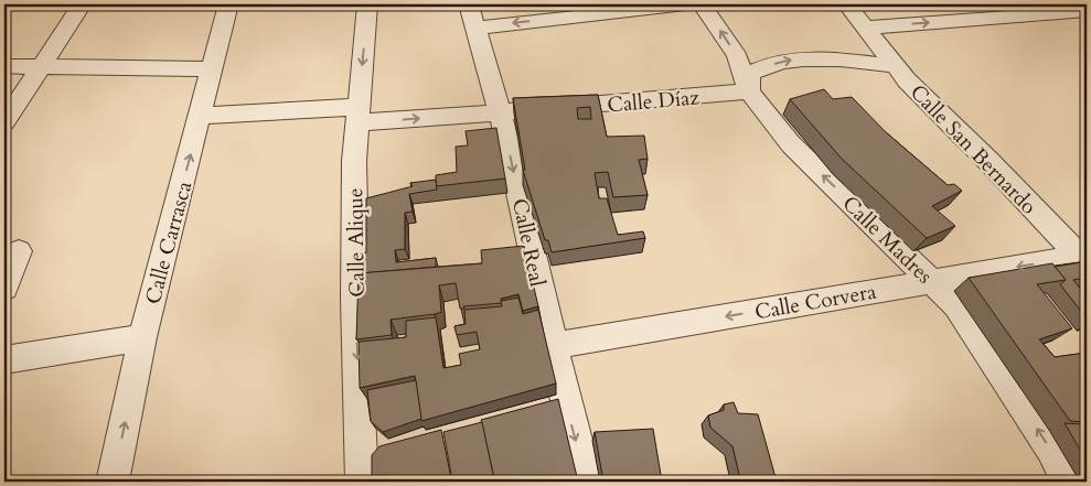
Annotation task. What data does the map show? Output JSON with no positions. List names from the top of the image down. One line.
{"streets":{"street":["Calle Díaz","Calle San Bernardo","Calle Madres","Calle Carrasca","Calle Alique","Calle Real","Calle Corvera"]},"crossings":[["Calle Díaz","Calle Madres"],["Calle Díaz","Calle Carrasca"],["Calle Díaz","Calle Alique"],["Calle Díaz","Calle Real"],["Calle San Bernardo","Calle Corvera"],["Calle Madres","Calle Corvera"],["Calle Real","Calle Corvera"]],"one_way":["Calle Madres","Calle Carrasca","Calle Alique","Calle Real","Calle Corvera"]}
